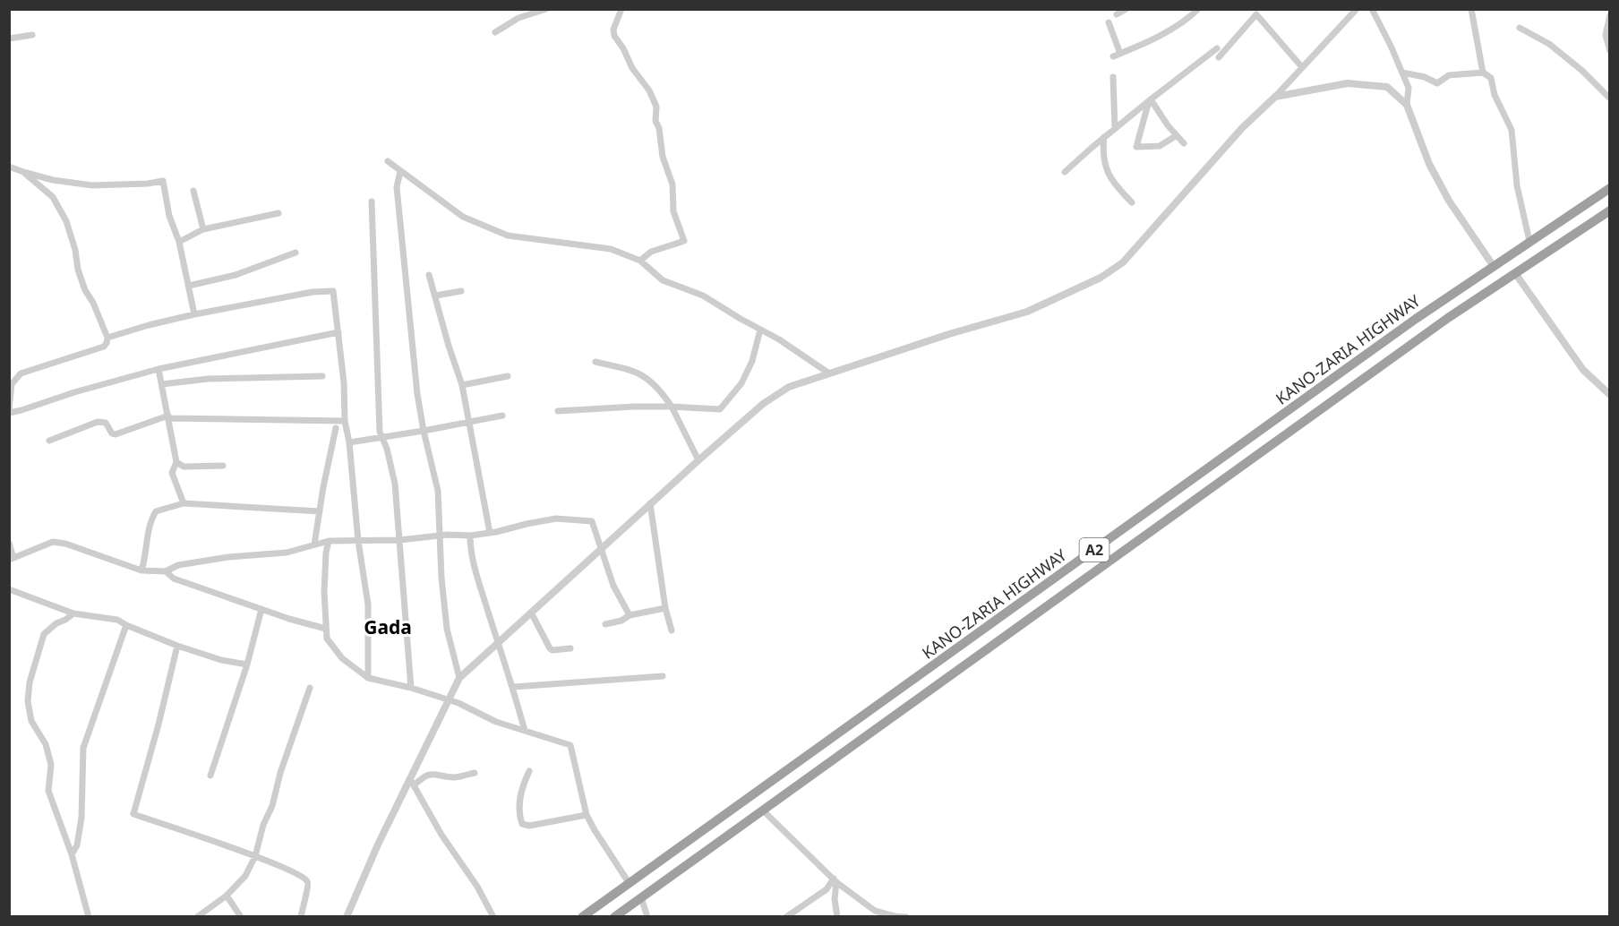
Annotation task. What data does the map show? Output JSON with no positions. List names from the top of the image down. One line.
{"streets":{"highway":["KANO-ZARIA HIGHWAY","A2"]},"districts":["Gada"]}
